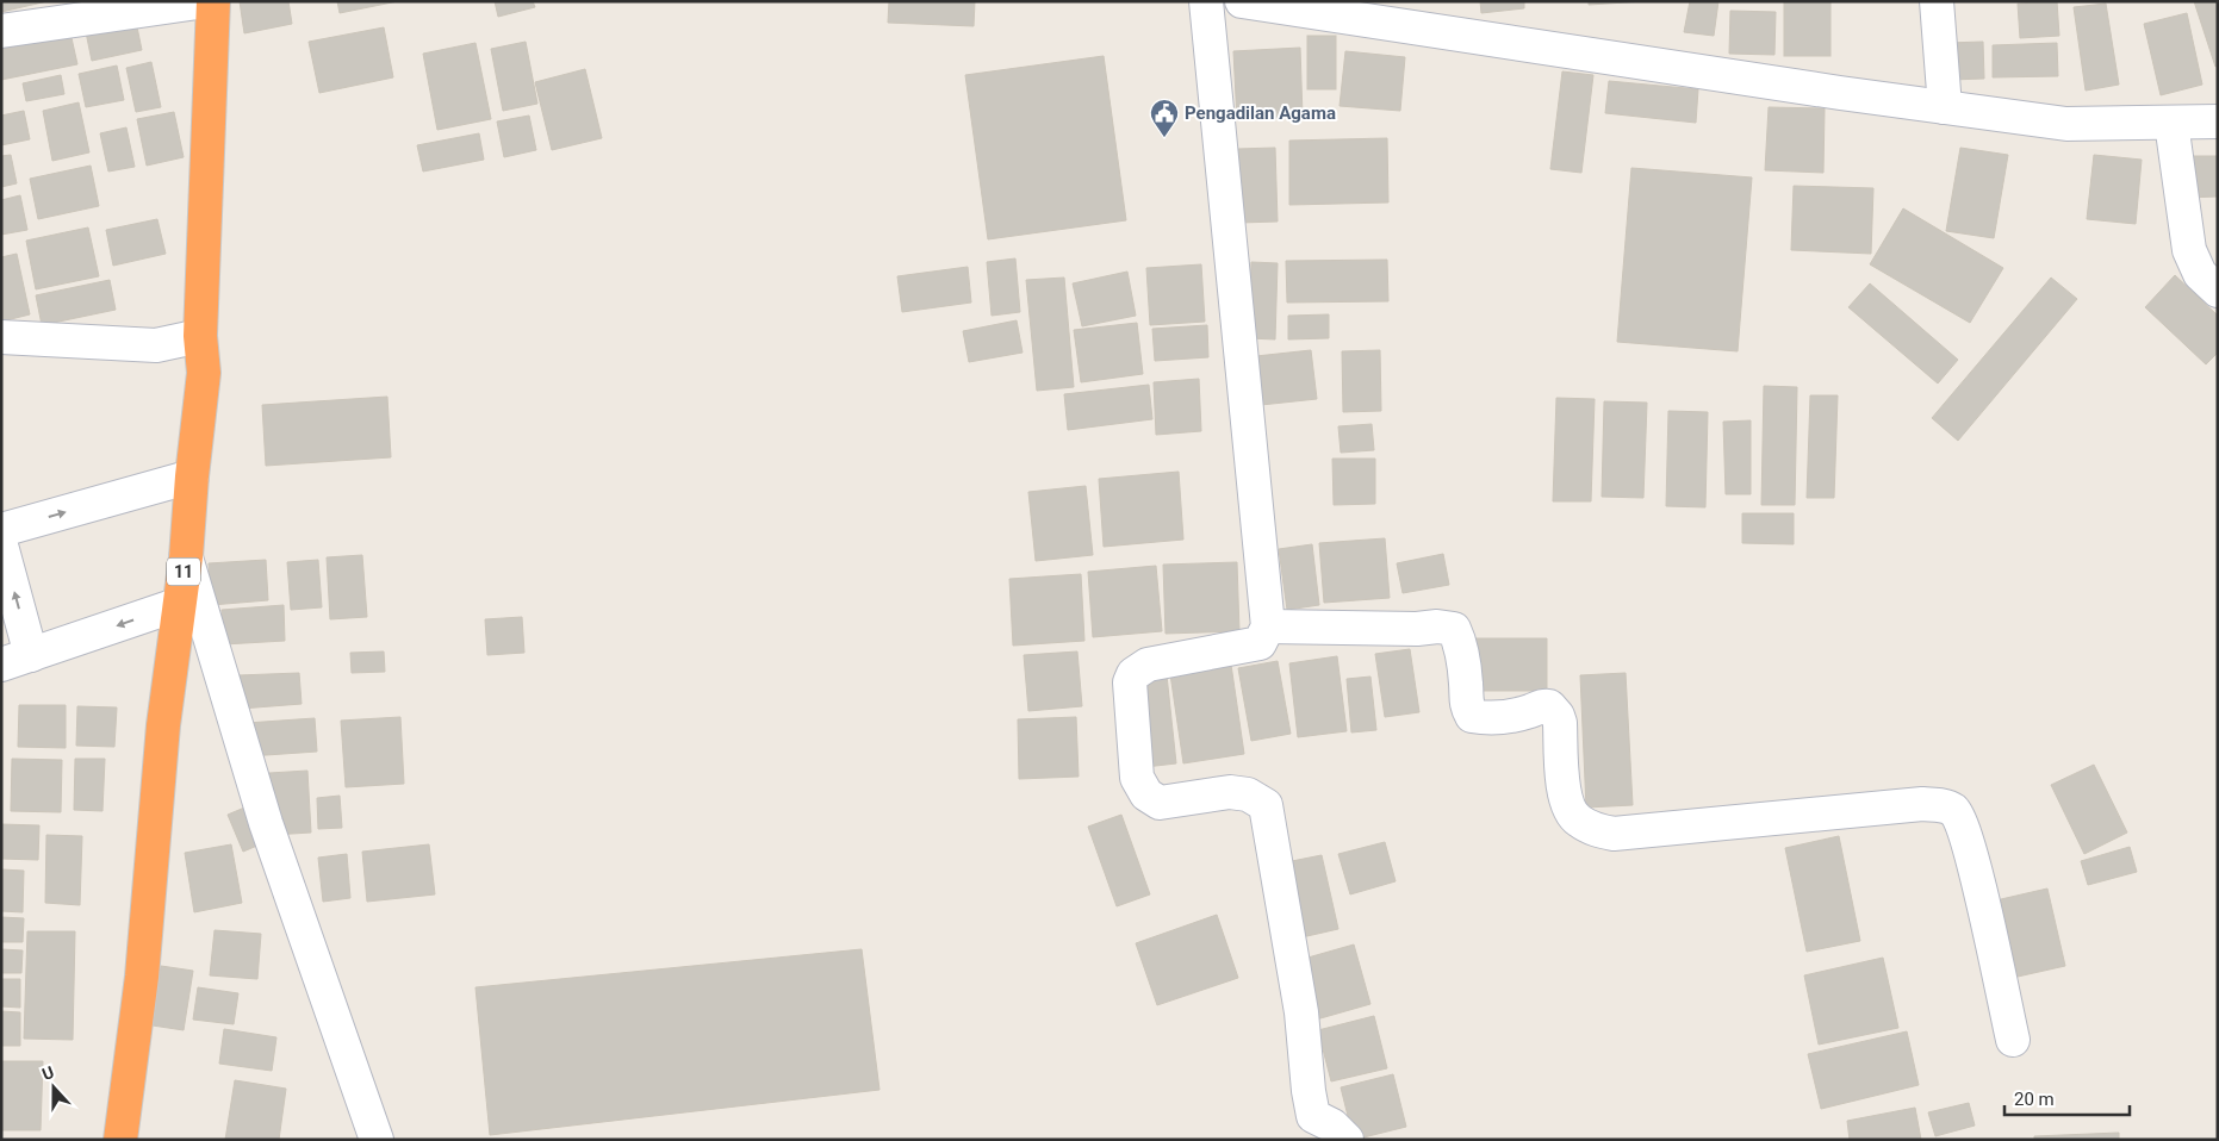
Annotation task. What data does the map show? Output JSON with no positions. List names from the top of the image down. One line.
{"streets":{"highway":["11"]},"places":{"public building":["Pengadilan Agama"]},"scale_bar":"20 m","north":"top"}
